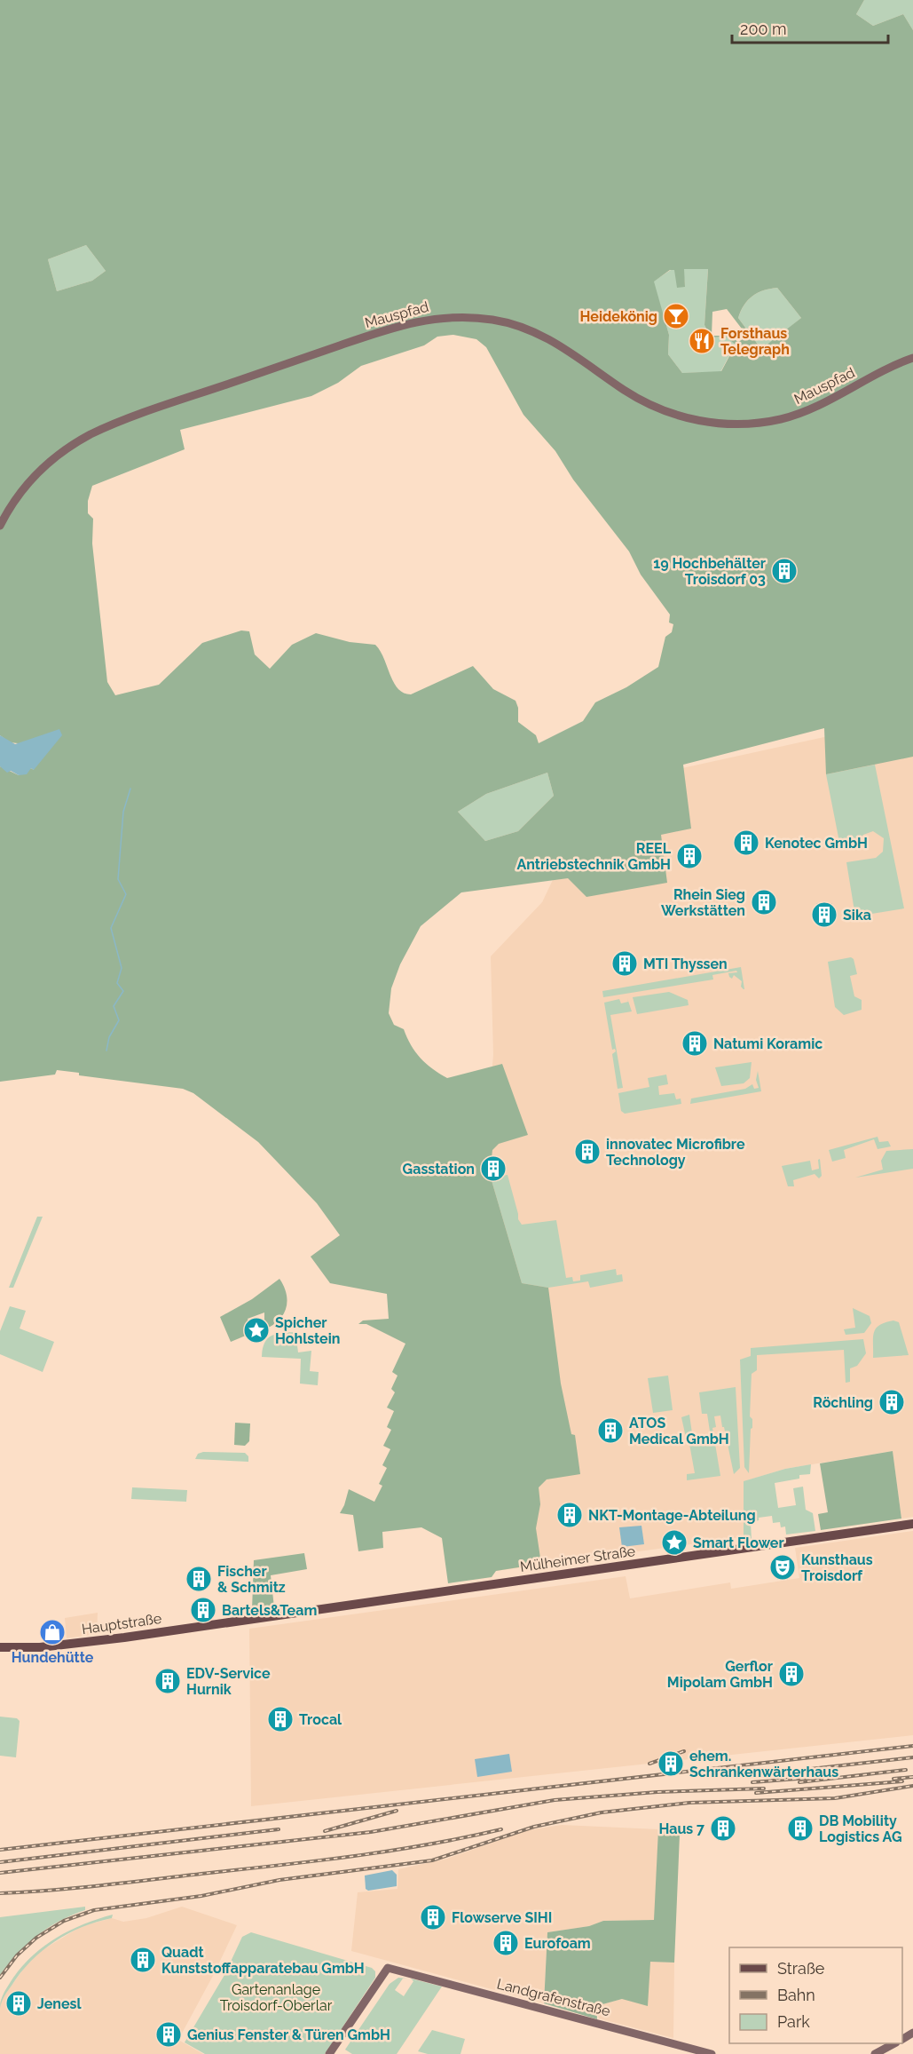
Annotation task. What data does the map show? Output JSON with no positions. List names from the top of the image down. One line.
{"streets":{"main road":["Mülheimer Straße","Hauptstraße"],"street":["Mauspfad","Landgrafenstraße"]},"crossings":[["Mülheimer Straße","Hauptstraße"]],"parks":["Gartenanlage Troisdorf-Oberlar"],"places":{"bar":["Heidekönig"],"restaurant":["Forsthaus Telegraph"],"building":["19 Hochbehälter Troisdorf 03","Kenotec GmbH","REEL Antriebstechnik GmbH","Rhein Sieg Werkstätten","Sika","MTI Thyssen","Natumi Koramic","innovatec Microfibre Technology","Gasstation","Röchling","ATOS Medical GmbH","NKT-Montage-Abteilung","Fischer & Schmitz","Bartels&Team","Gerflor Mipolam GmbH","EDV-Service Hurnik","Trocal","ehem. Schrankenwärterhaus","Haus 7","DB Mobility Logistics AG","Flowserve SIHI","Eurofoam","Quadt Kunststoffapparatebau GmbH","Jenesl","Genius Fenster & Türen GmbH"],"place":["Spicher Hohlstein","Smart Flower"],"theatre":["Kunsthaus Troisdorf"],"shop":["Hundehütte"]},"legend":["Straße","Bahn","Park"],"scale_bar":"200 m"}
